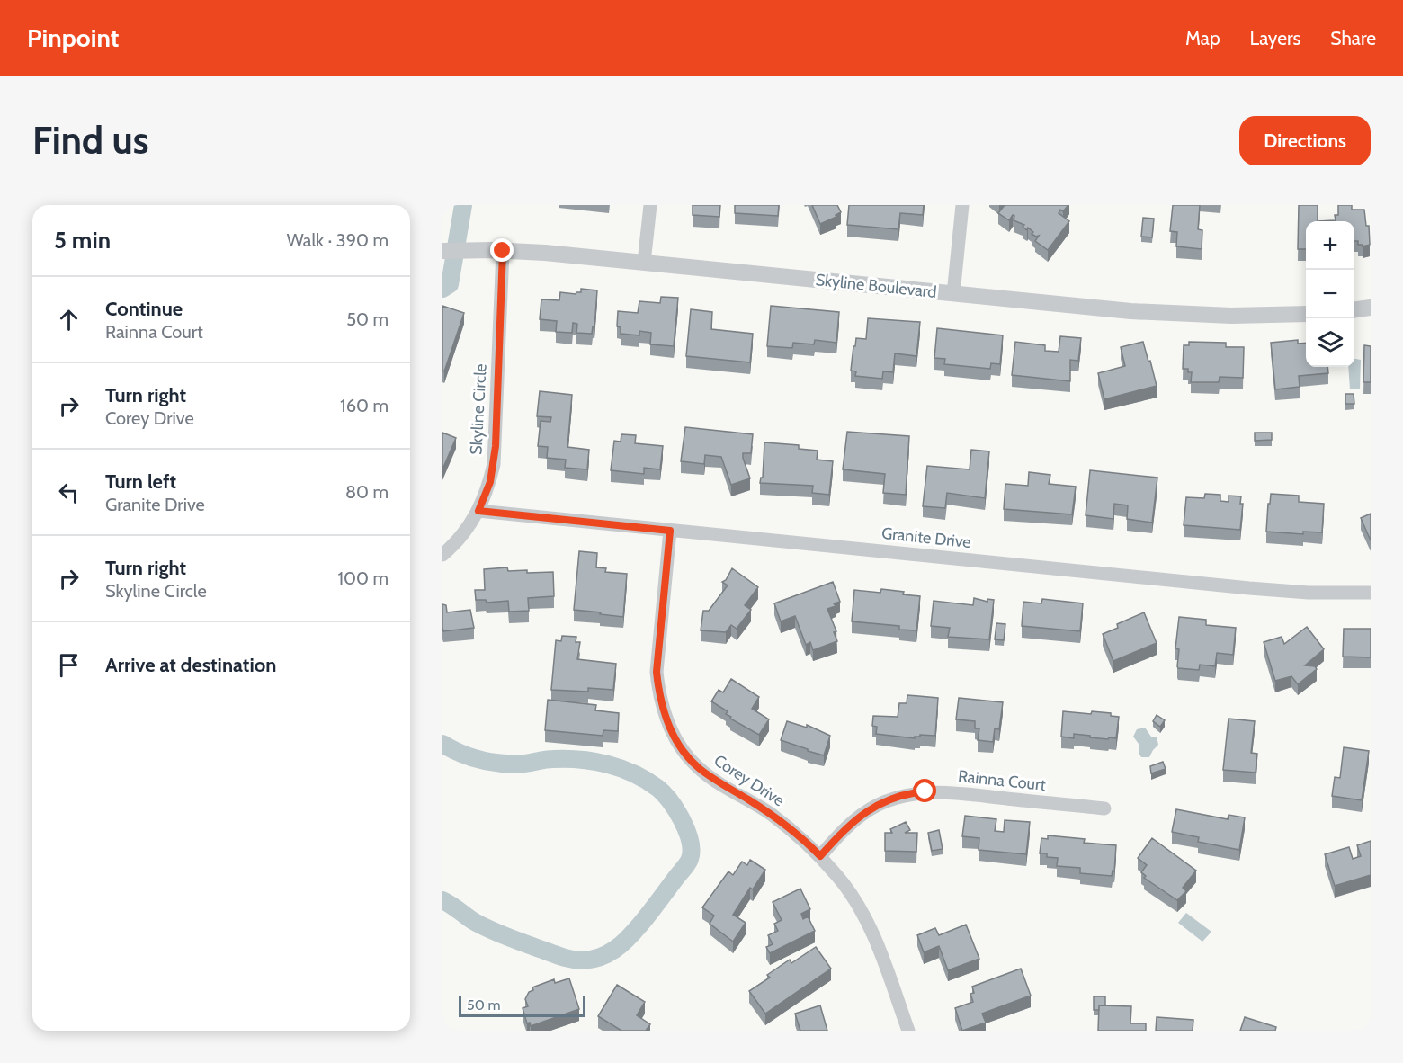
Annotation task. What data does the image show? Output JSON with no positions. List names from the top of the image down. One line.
{"streets":{"street":["Skyline Boulevard","Skyline Circle","Granite Drive","Corey Drive","Rainna Court"]},"crossings":[["Skyline Boulevard","Skyline Circle"],["Skyline Circle","Granite Drive"],["Granite Drive","Corey Drive"],["Corey Drive","Rainna Court"]],"scale_bar":"50 m","page":{"header":"Pinpoint","nav":["Map","Layers","Share"],"buttons":"Directions","title":"Find us","heading":["5 min","Walk · 390 m"],"map_buttons":["+","−"],"list":[["Continue","Rainna Court","50 m"],["Turn right","Corey Drive","160 m"],["Turn left","Granite Drive","80 m"],["Turn right","Skyline Circle","100 m"],"Arrive at destination"],"scale":"50 m"}}
